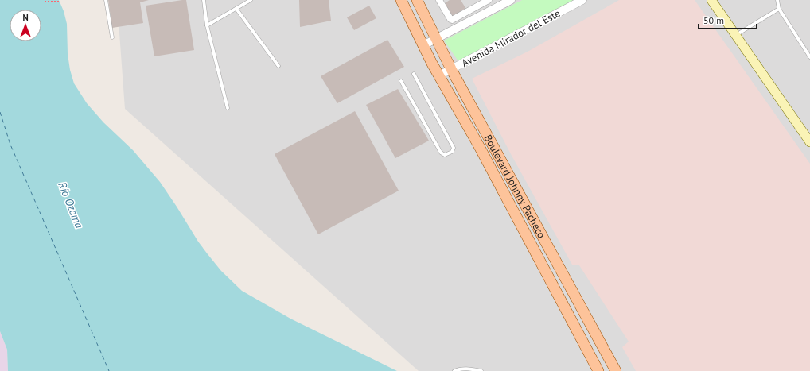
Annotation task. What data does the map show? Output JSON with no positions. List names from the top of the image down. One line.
{"streets":{"main road":["Boulevard Johnny Pacheco"],"street":["Avenida Mirador del Este"]},"crossings":[["Avenida Mirador del Este","Boulevard Johnny Pacheco"]],"water":["Río Ozama"],"scale_bar":"50 m","north":"top"}
